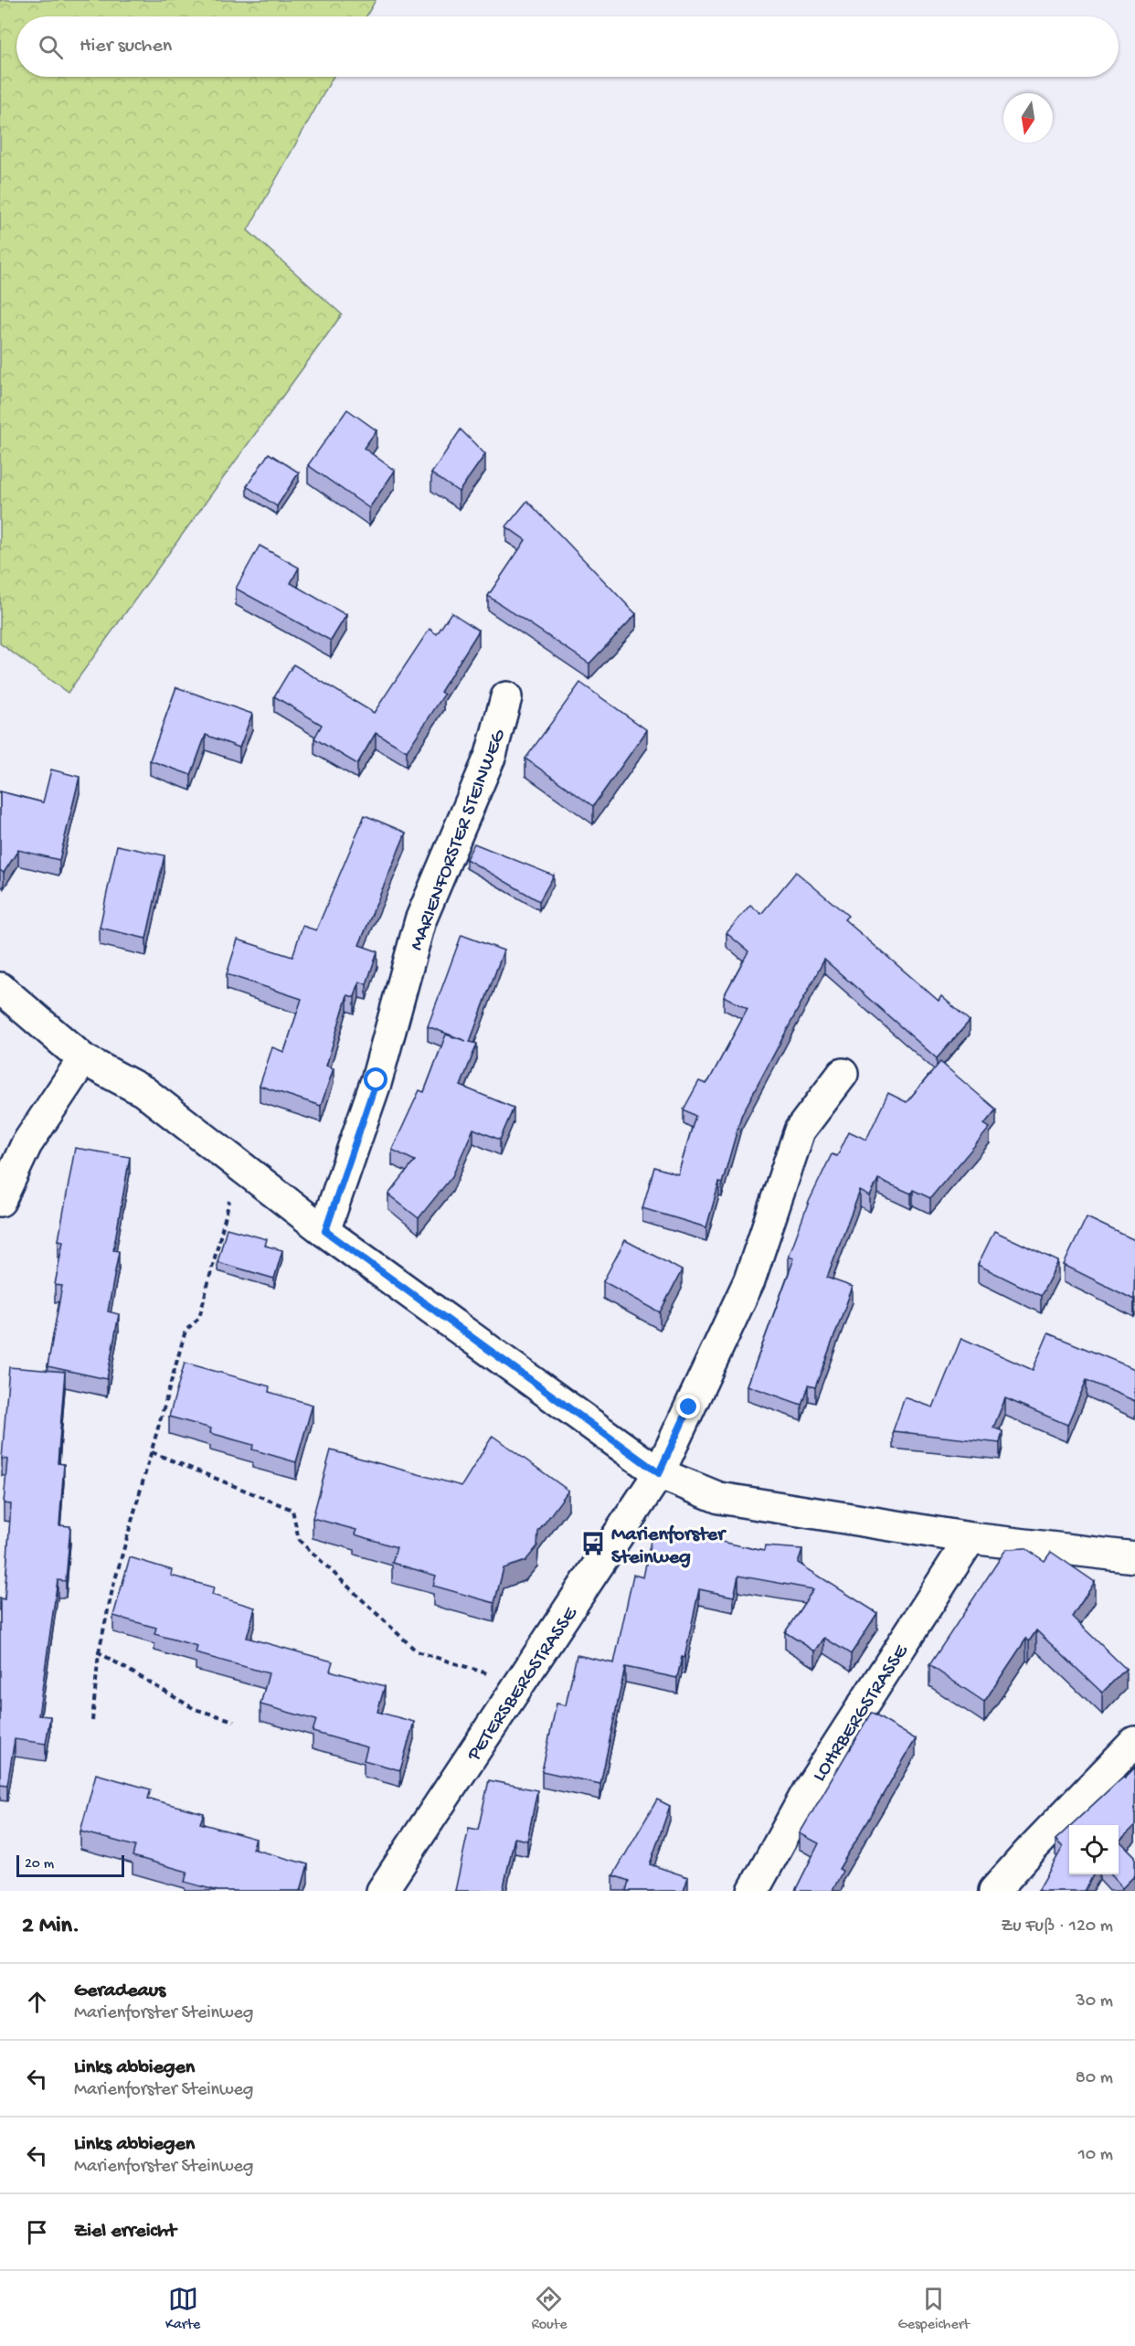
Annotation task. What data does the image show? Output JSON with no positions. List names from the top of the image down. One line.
{"streets":{"street":["MARIENFORSTER STEINWEG","PETERSBERGSTRASSE","LOHRBERGSTRASSE"]},"places":{"bus stop":["Marienforster Steinweg"]},"scale_bar":"20 m","north":"bottom","page":{"search":"Hier suchen","scale":"20 m","heading":["2 Min.","Zu Fuß · 120 m"],"list":[["Geradeaus","Marienforster Steinweg","30 m"],["Links abbiegen","Marienforster Steinweg","80 m"],["Links abbiegen","Marienforster Steinweg","10 m"],"Ziel erreicht"],"nav":["Karte","Route","Gespeichert"]}}
